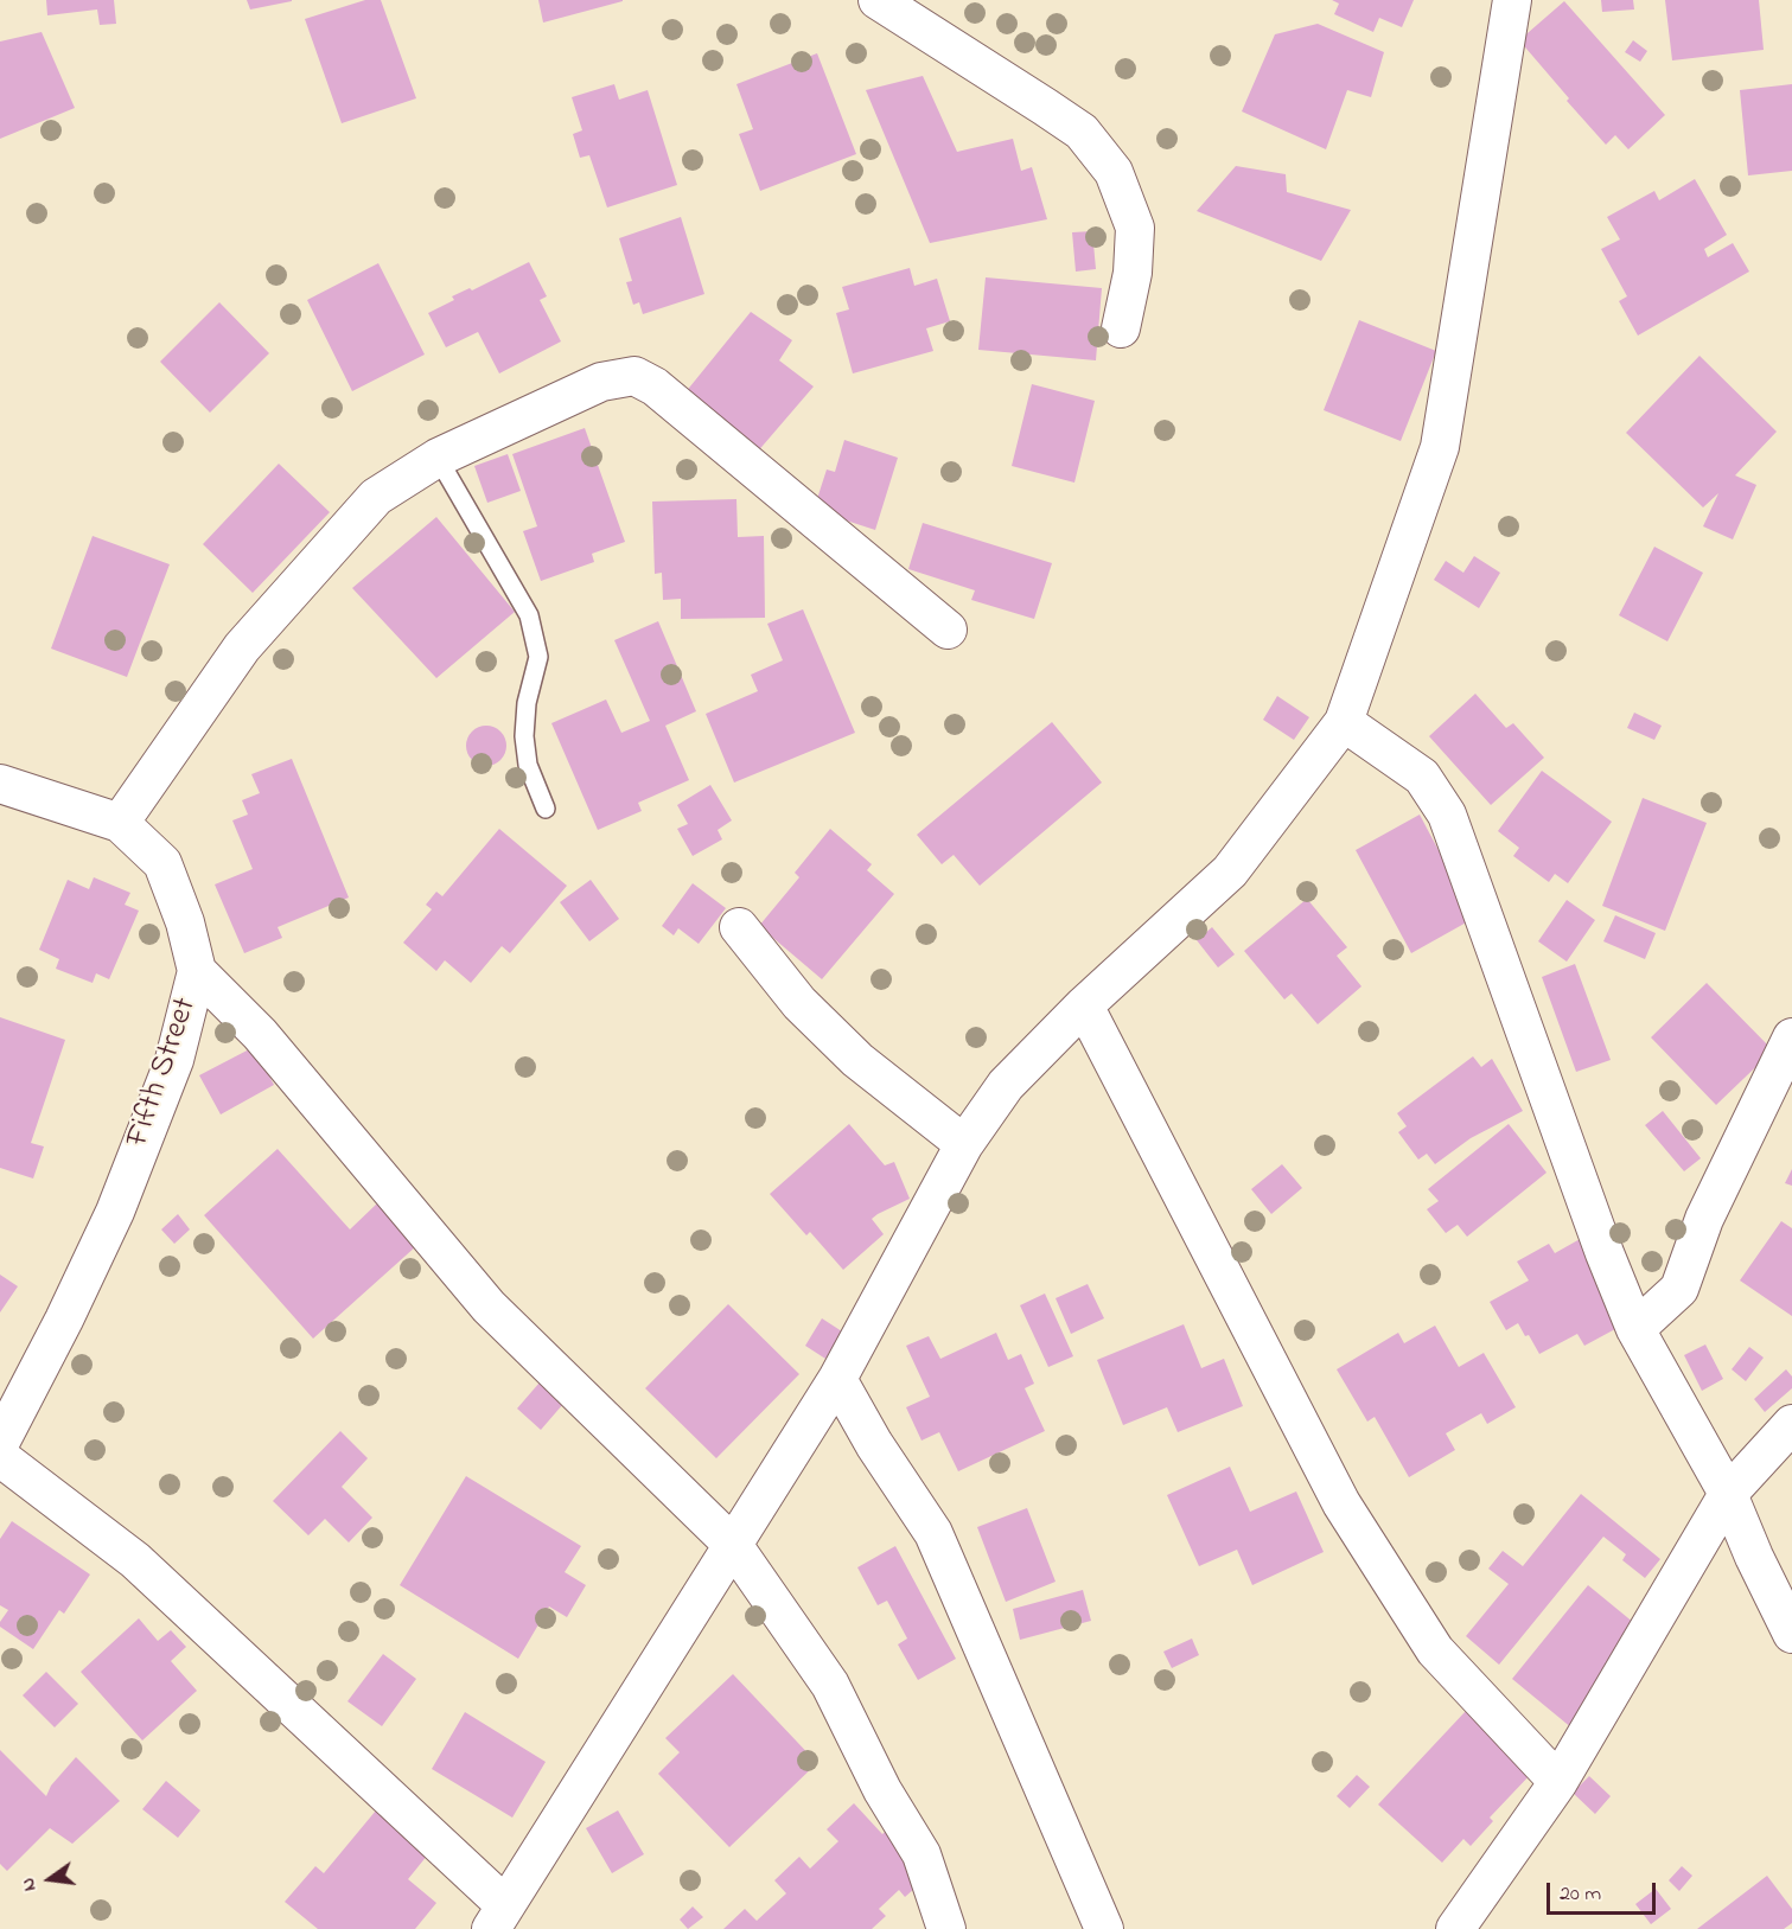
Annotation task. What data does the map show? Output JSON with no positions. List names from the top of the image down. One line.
{"streets":{"street":["Fifth Street"]},"scale_bar":"20 m","north":"left"}
